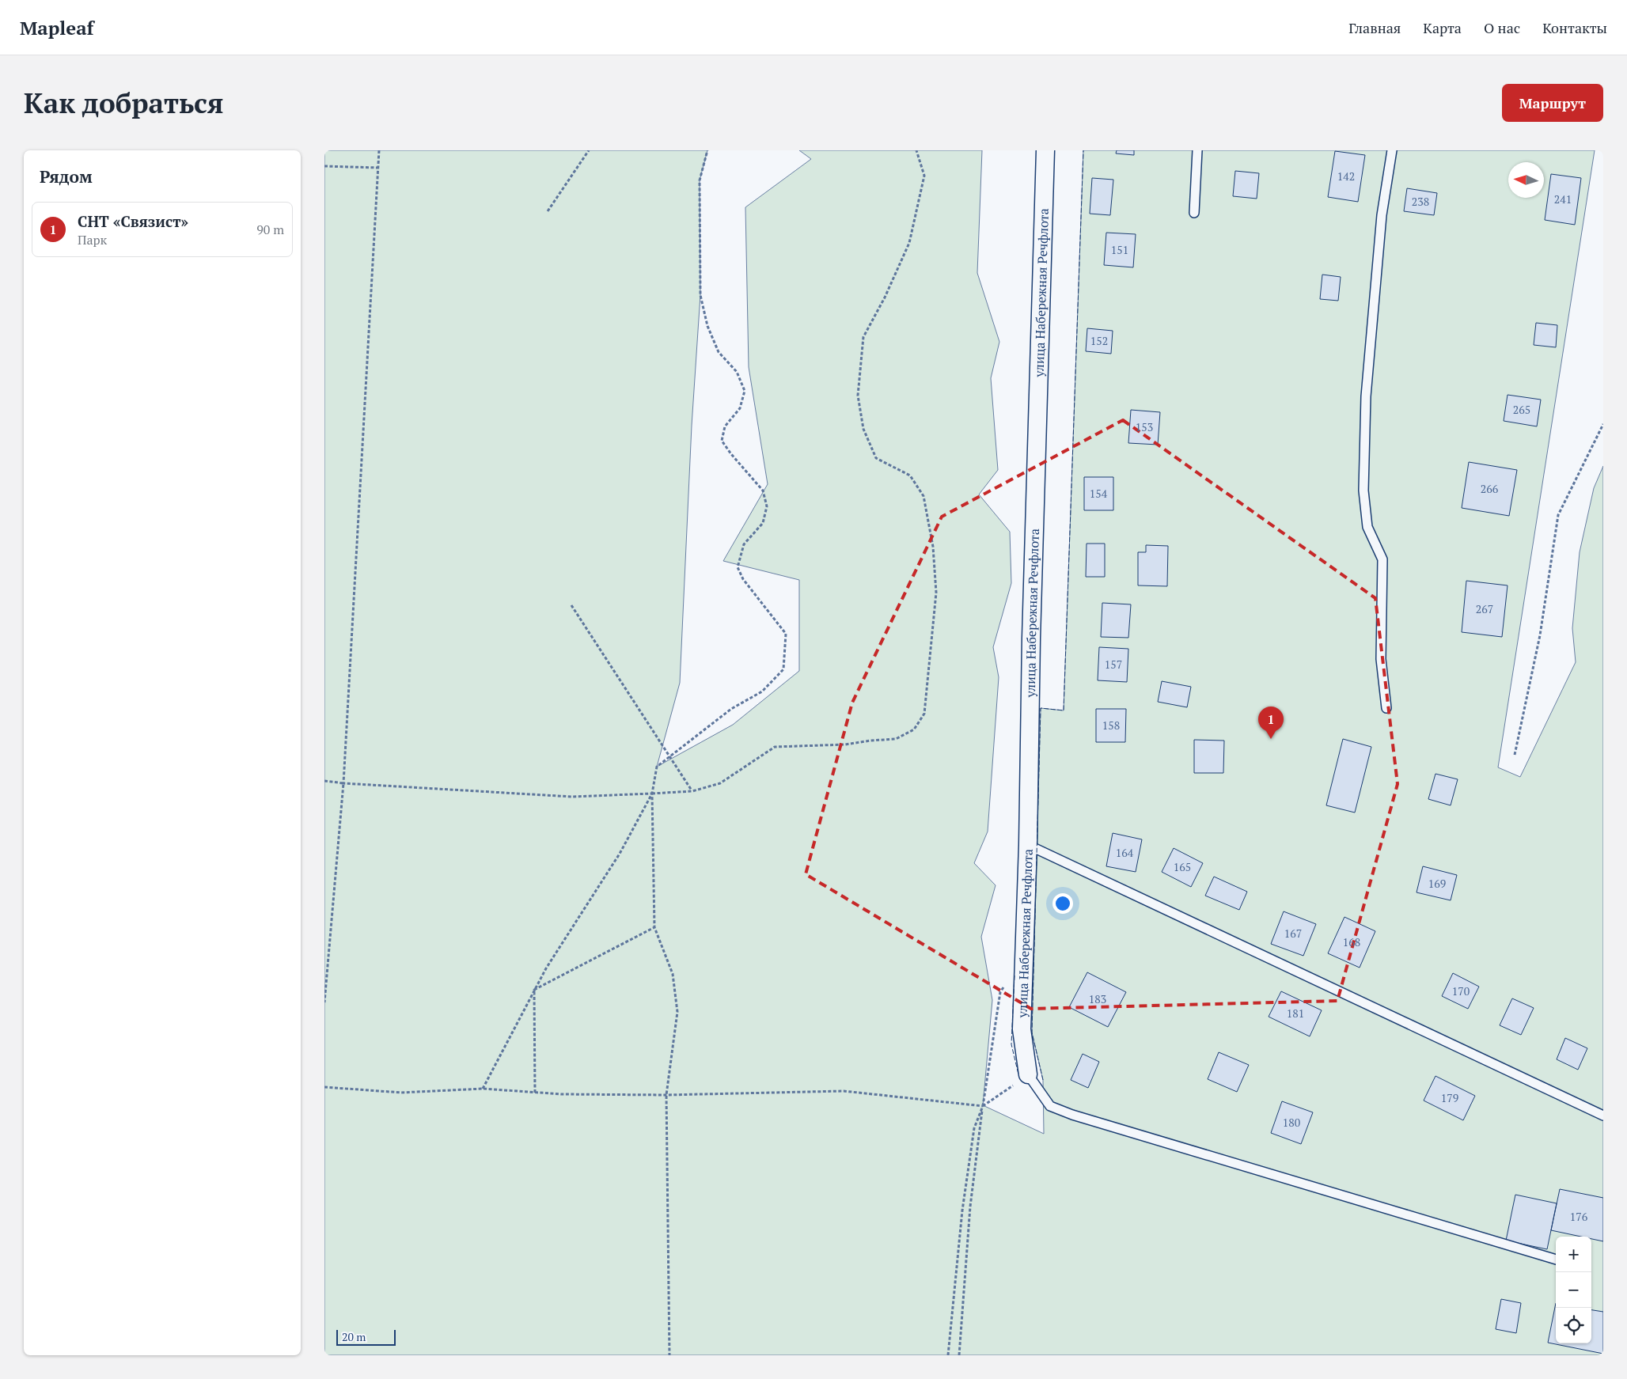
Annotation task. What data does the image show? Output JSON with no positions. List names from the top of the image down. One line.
{"streets":{"street":["улица Набережная Речфлота"]},"house_numbers":["142","241","238","151","152","265","153","266","154","267","157","158","164","165","169","167","168","170","183","181","179","180","176"],"scale_bar":"20 m","north":"left","page":{"header":"Mapleaf","nav":["Главная","Карта","О нас","Контакты"],"buttons":"Маршрут","title":"Как добраться","heading":"Рядом","list":[{"mark":"1","name":"СНТ «Связист»","note":"Парк","value":"90 m"}],"pins":"1","map_buttons":["+","−"],"scale":"20 m"}}
